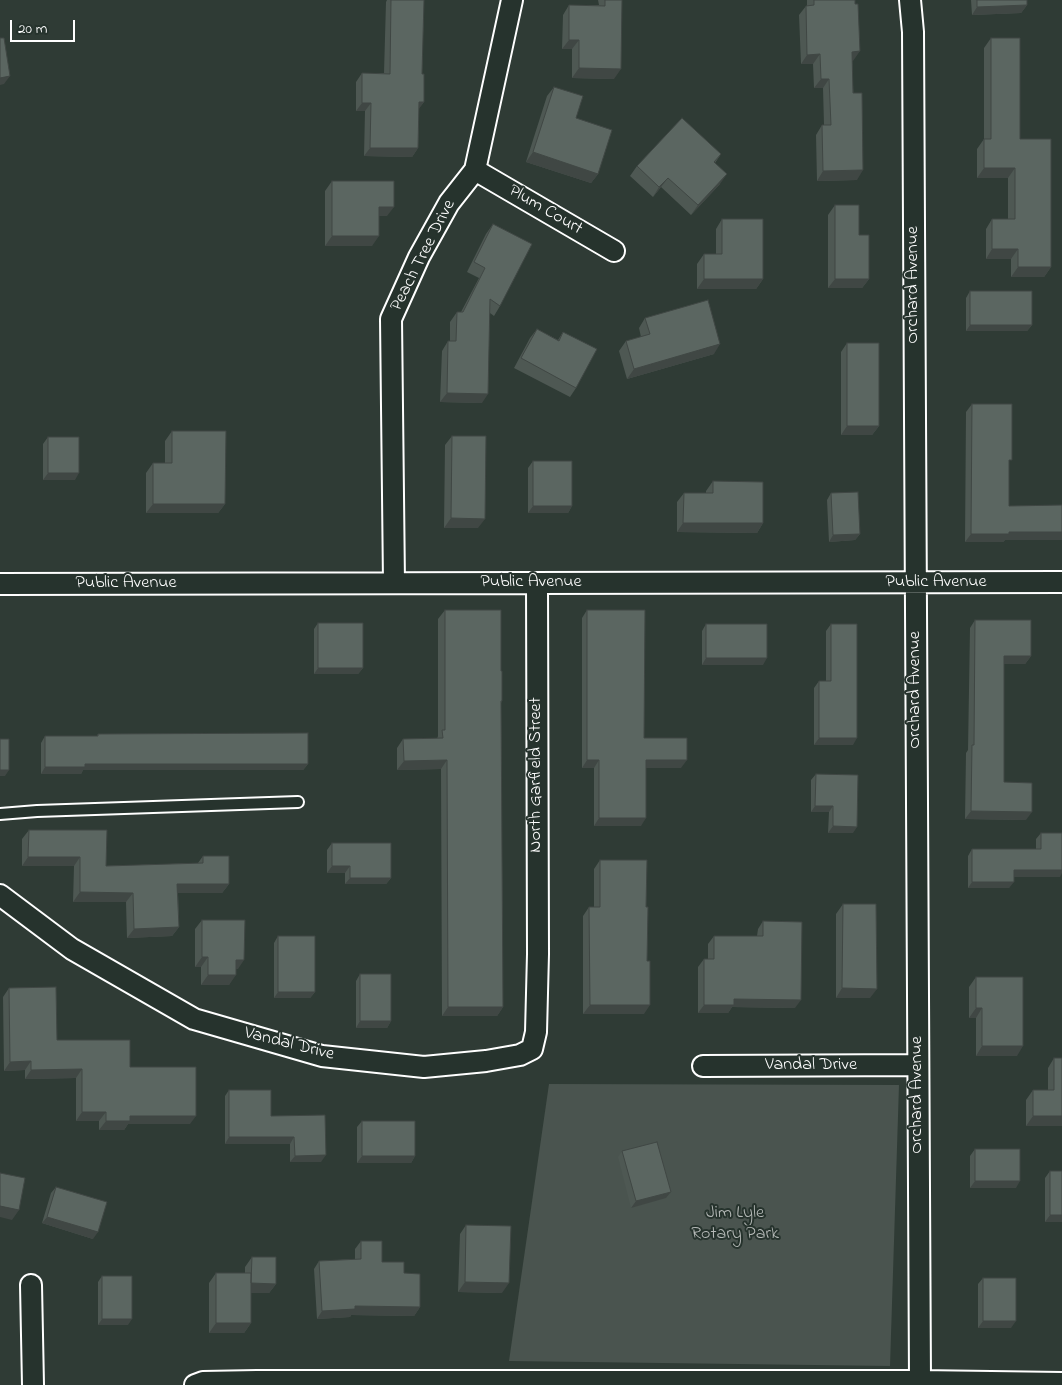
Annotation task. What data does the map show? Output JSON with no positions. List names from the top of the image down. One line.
{"streets":{"street":["Plum Court","Peach Tree Drive","Orchard Avenue","Public Avenue","North Garfield Street","Vandal Drive"]},"crossings":[["Plum Court","Peach Tree Drive"],["Peach Tree Drive","Public Avenue"],["Orchard Avenue","Public Avenue"],["Orchard Avenue","Vandal Drive"],["Public Avenue","North Garfield Street"],["North Garfield Street","Vandal Drive"]],"parks":["Jim Lyle Rotary Park"],"scale_bar":"20 m"}
